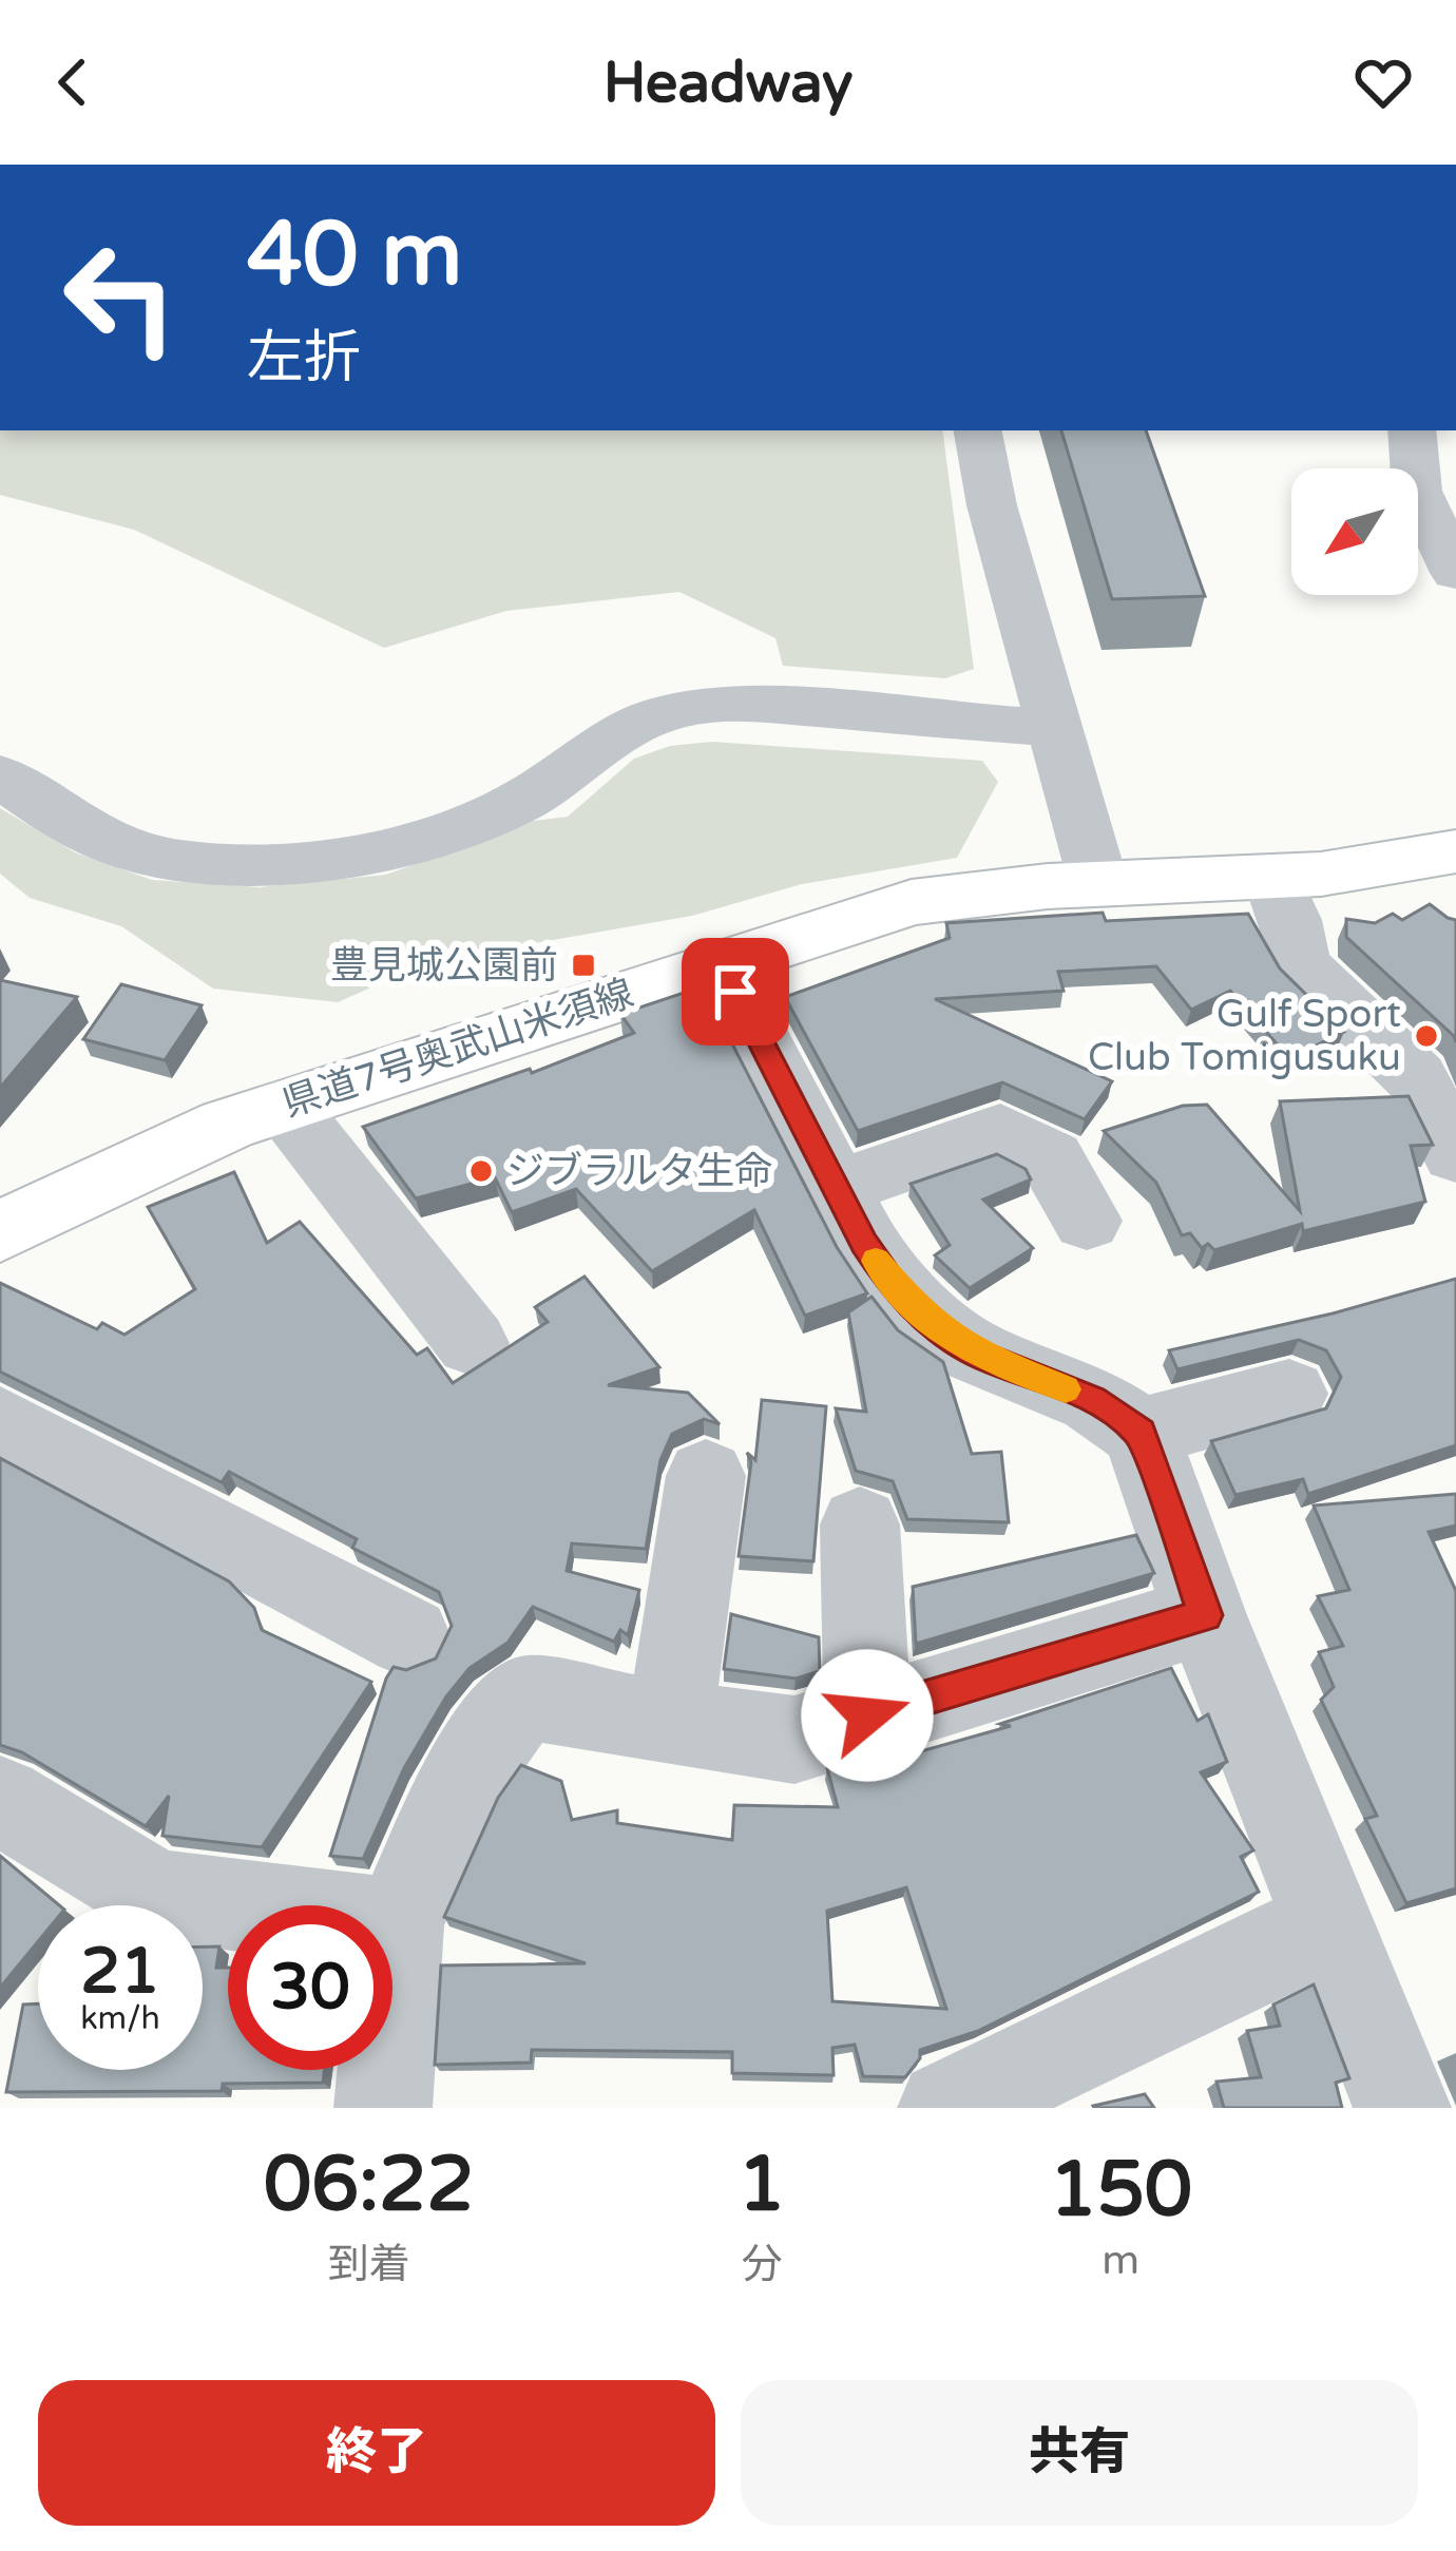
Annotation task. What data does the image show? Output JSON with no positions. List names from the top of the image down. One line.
{"streets":{"main road":["県道7号奥武山米須線"]},"places":{"transit":["豊見城公園前"],"other":["Gulf Sport Club Tomigusuku","ジブラルタ生命"]},"north":"bottom left","page":{"header":"Headway","turn":["40 m","左折"],"speed":"21 km/h","limit":"30","eta":["06:22","到着","1","分","150","m"],"buttons":["終了","共有"]}}
